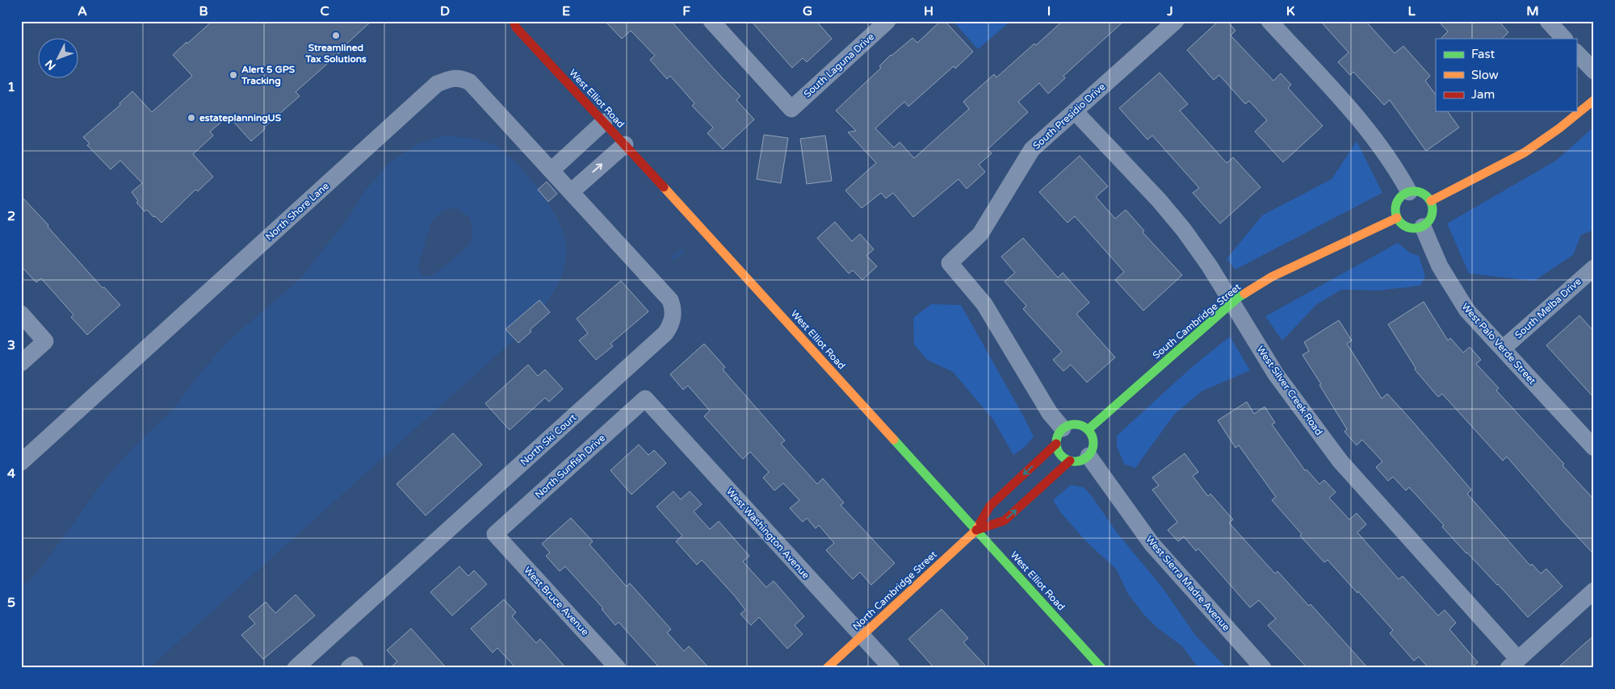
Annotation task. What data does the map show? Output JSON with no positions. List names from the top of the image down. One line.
{"streets":{"street":["South Laguna Drive","West Elliot Road","South Presidio Drive","North Shore Lane","South Melba Drive","South Cambridge Street","West Palo Verde Street","West Silver Creek Road","North Ski Court","North Sunfish Drive","West Washington Avenue","West Sierra Madre Avenue","North Cambridge Street","West Bruce Avenue"]},"crossings":[["West Elliot Road","North Cambridge Street"],["South Presidio Drive","South Cambridge Street"],["South Presidio Drive","West Silver Creek Road"],["South Presidio Drive","West Sierra Madre Avenue"],["North Shore Lane","North Ski Court"],["South Melba Drive","West Palo Verde Street"],["South Cambridge Street","West Palo Verde Street"],["South Cambridge Street","West Silver Creek Road"],["South Cambridge Street","West Sierra Madre Avenue"],["North Sunfish Drive","West Washington Avenue"],["North Sunfish Drive","West Bruce Avenue"],["West Washington Avenue","North Cambridge Street"]],"places":["Streamlined Tax Solutions","Alert 5 GPS Tracking","estateplanningUS"],"legend":["Fast","Slow","Jam"],"north":"bottom left","grid":{"columns":["A","B","C","D","E","F","G","H","I","J","K","L","M"],"rows":["1","2","3","4","5"]}}
